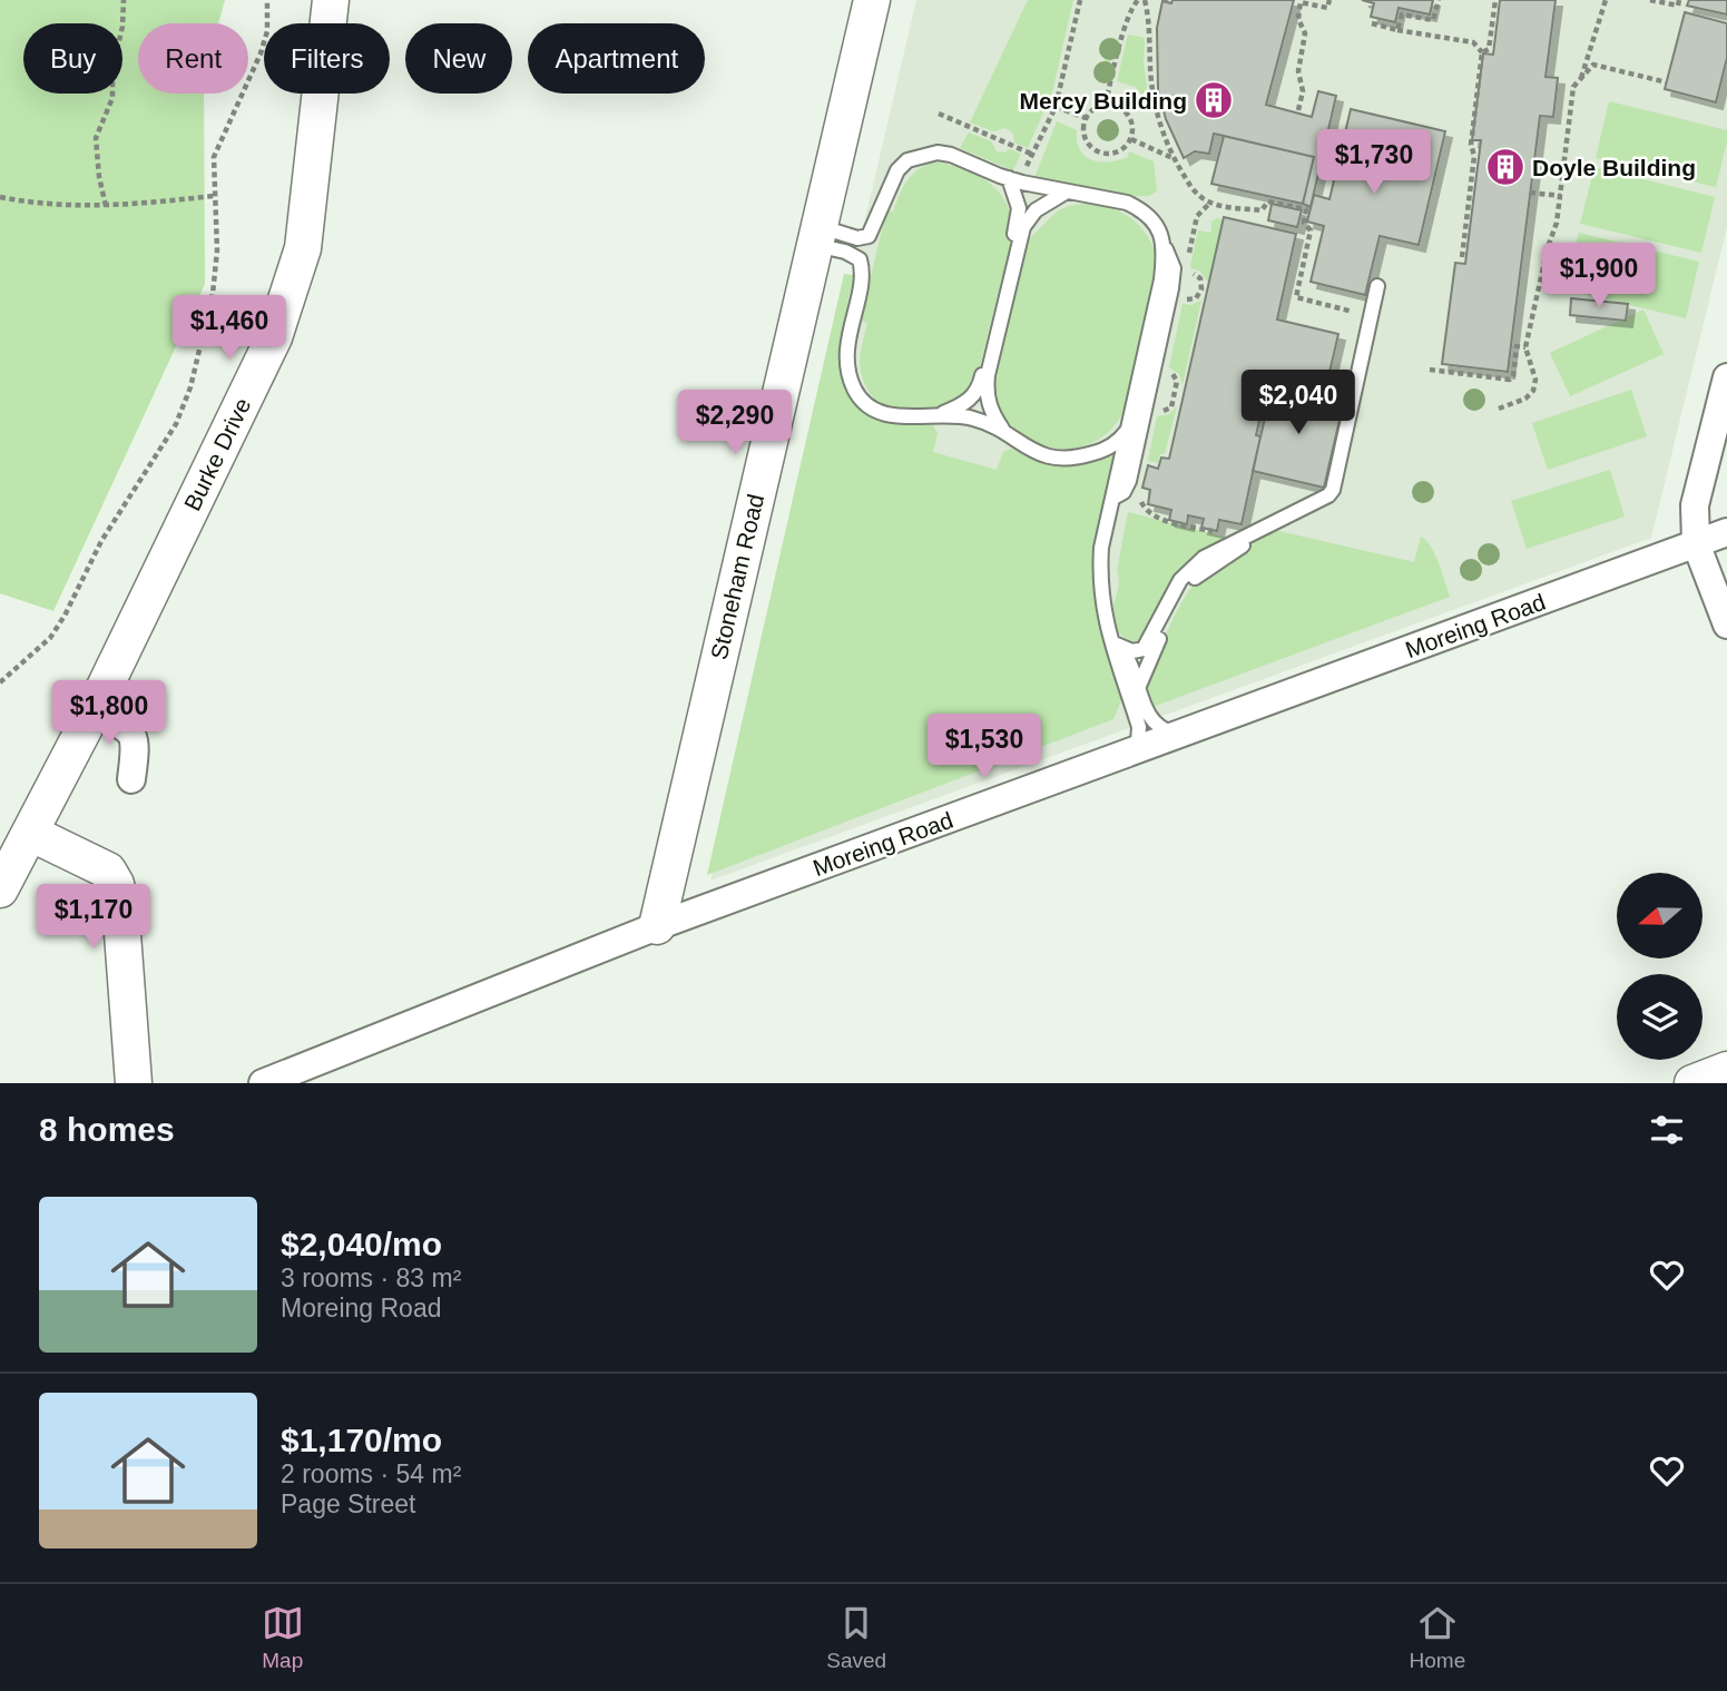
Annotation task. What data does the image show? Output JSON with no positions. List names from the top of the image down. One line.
{"streets":{"street":["Burke Drive","Stoneham Road","Moreing Road"]},"crossings":[["Stoneham Road","Moreing Road"]],"places":{"building":["Mercy Building","Doyle Building"]},"north":"left","page":{"chip":["Buy","Rent","Filters","New","Apartment"],"price":["$1,730","$1,900","$1,460","$2,040","$2,290","$1,800","$1,530","$1,170"],"heading":"8 homes","list":[{"name":"$2,040/mo","note":"3 rooms · 83 m² · Moreing Road"},{"name":"$1,170/mo","note":"2 rooms · 54 m² · Page Street"}],"tabs":["Map","Saved","Home"]}}
